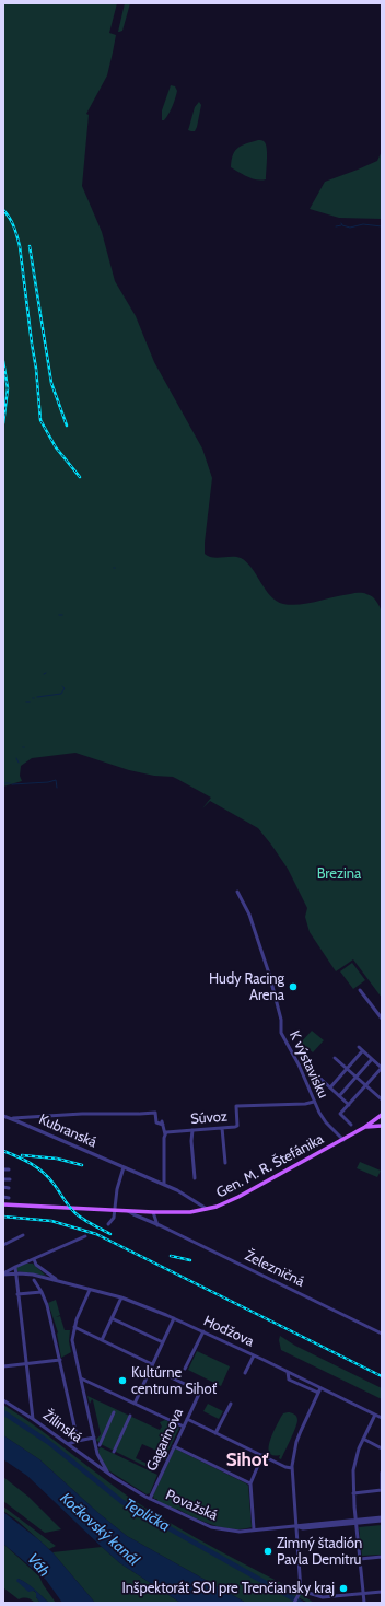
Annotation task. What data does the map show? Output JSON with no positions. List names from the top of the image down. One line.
{"streets":{"main road":["Gen. M. R. Štefánika"],"street":["K výstavisku","Súvoz","Kubranská","Železničná","Hodžova","Žilinská","Gagarinova","Považská"]},"crossings":[["K výstavisku","Súvoz"],["K výstavisku","Gen. M. R. Štefánika"],["Kubranská","Gen. M. R. Štefánika"],["Gen. M. R. Štefánika","Železničná"],["Žilinská","Považská"],["Gagarinova","Považská"]],"districts":["Sihoť"],"water":["Teplička","Kočkovský kanál","Váh"],"parks":["Brezina"],"places":["Hudy Racing Arena","Kultúrne centrum Sihoť","Zimný štadión Pavla Demitru","Inšpektorát SOI pre Trenčiansky kraj"]}
